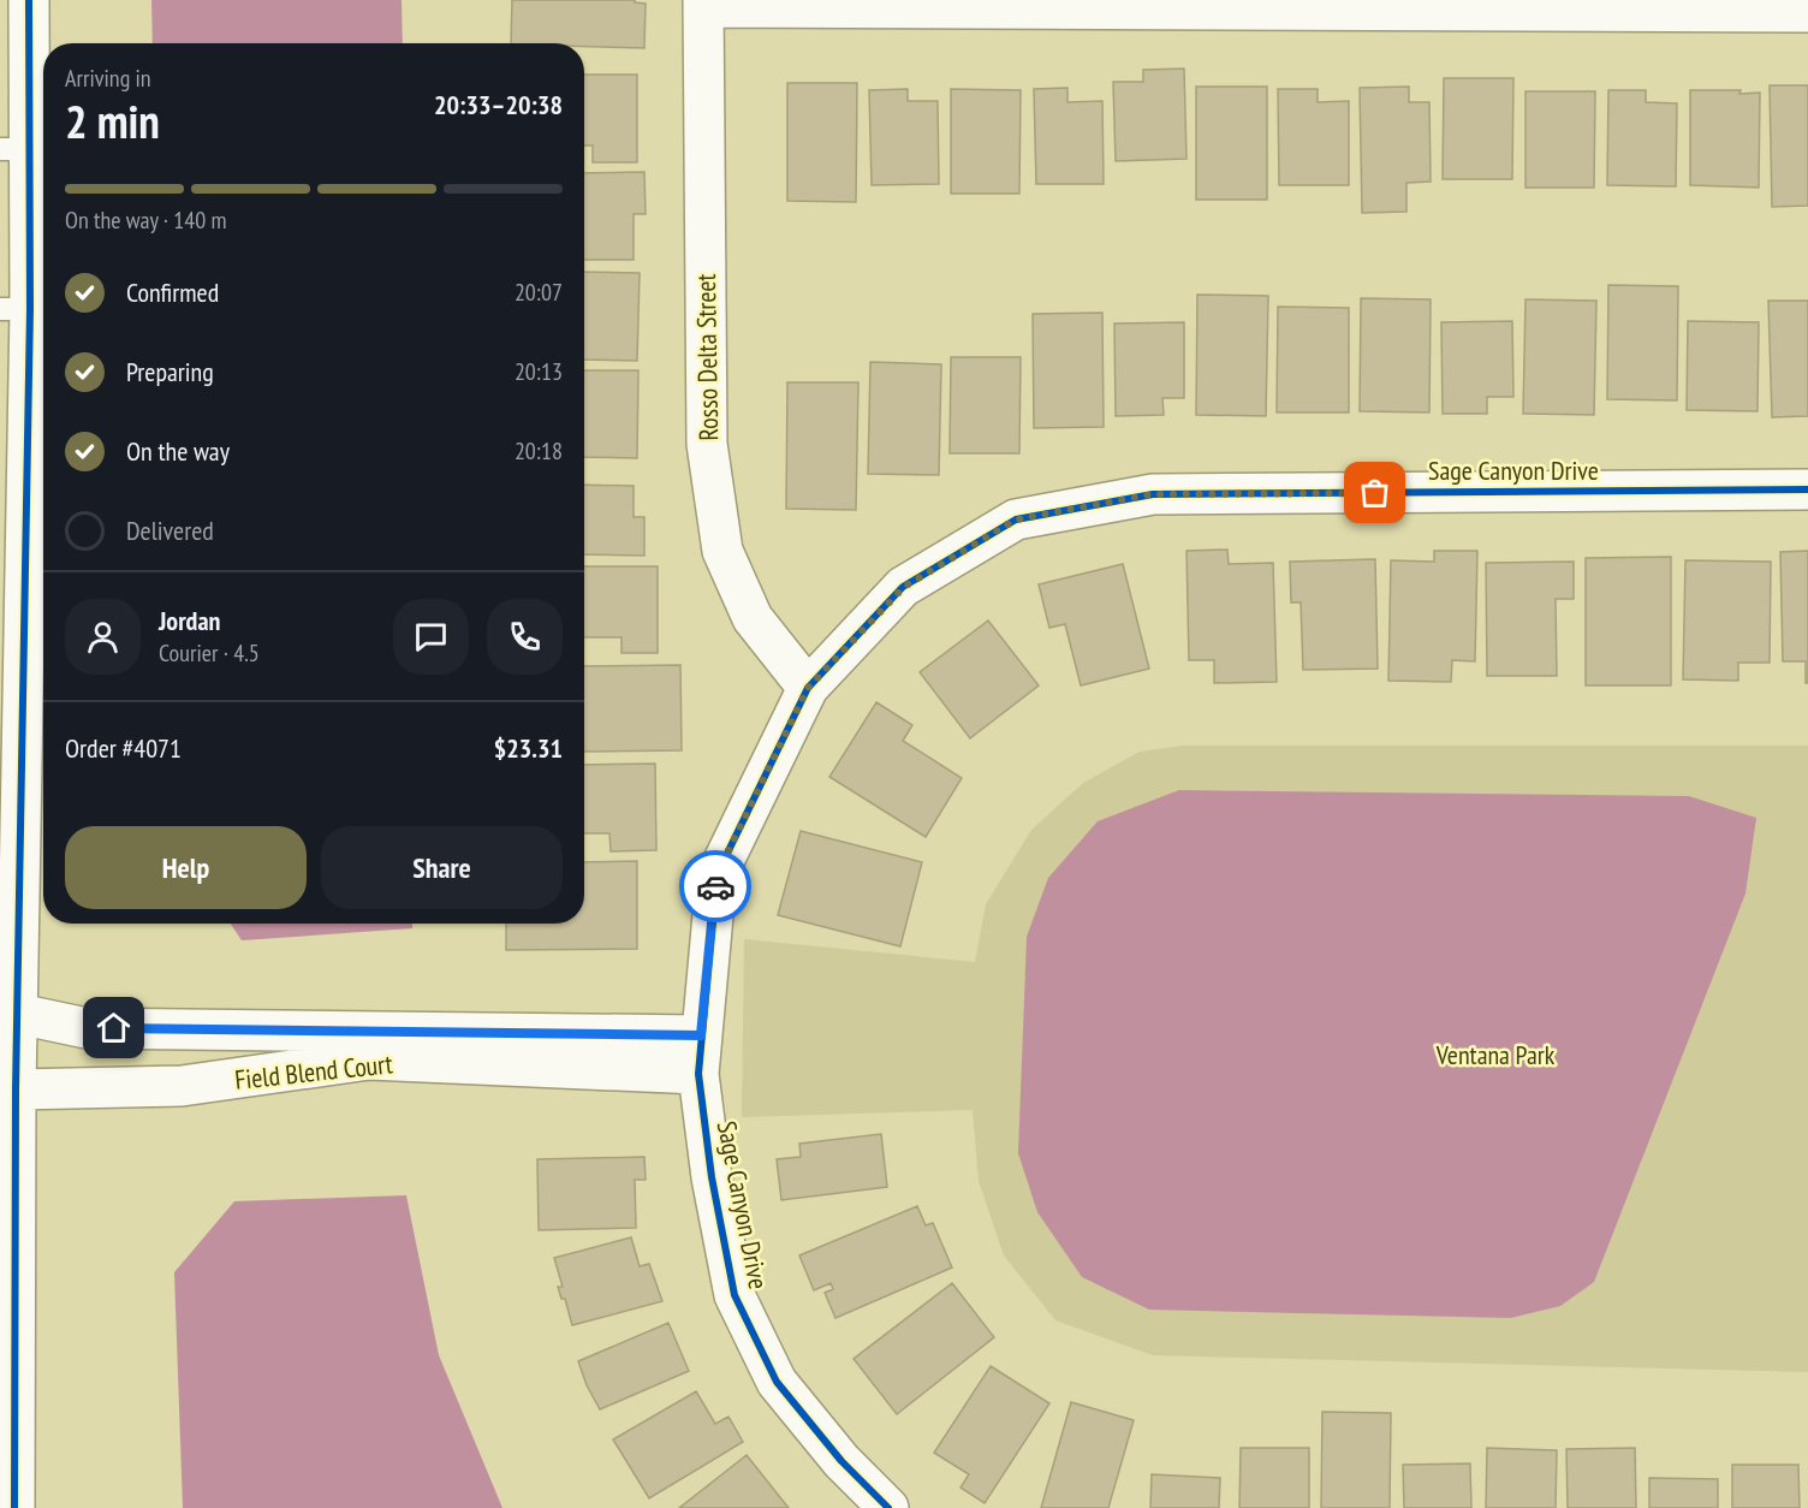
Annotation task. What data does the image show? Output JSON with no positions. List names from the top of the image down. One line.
{"streets":{"street":["Rosso Delta Street","Sage Canyon Drive","Field Blend Court"]},"crossings":[["Rosso Delta Street","Sage Canyon Drive"],["Sage Canyon Drive","Field Blend Court"]],"parks":["Ventana Park"],"page":{"heading":["2 min","Arriving in","20:33–20:38"],"panel":["Jordan","Courier · 4.5","Order #4071","$23.31"],"bar":"On the way · 140 m","list":[["Confirmed","20:07"],["Preparing","20:13"],["On the way","20:18"],"Delivered"],"buttons":["Help","Share"]}}
